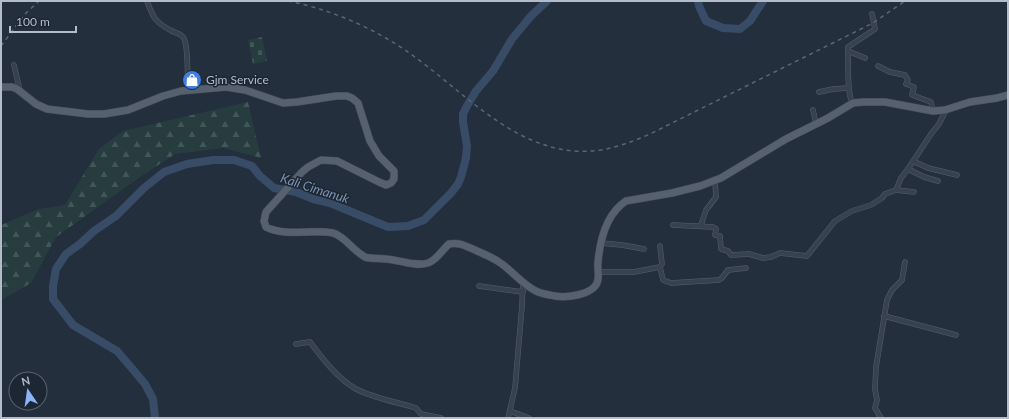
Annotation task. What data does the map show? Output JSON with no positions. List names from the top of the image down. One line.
{"water":["Kali Cimanuk"],"places":{"shop":["Gjm Service"]},"scale_bar":"100 m","north":"top"}
